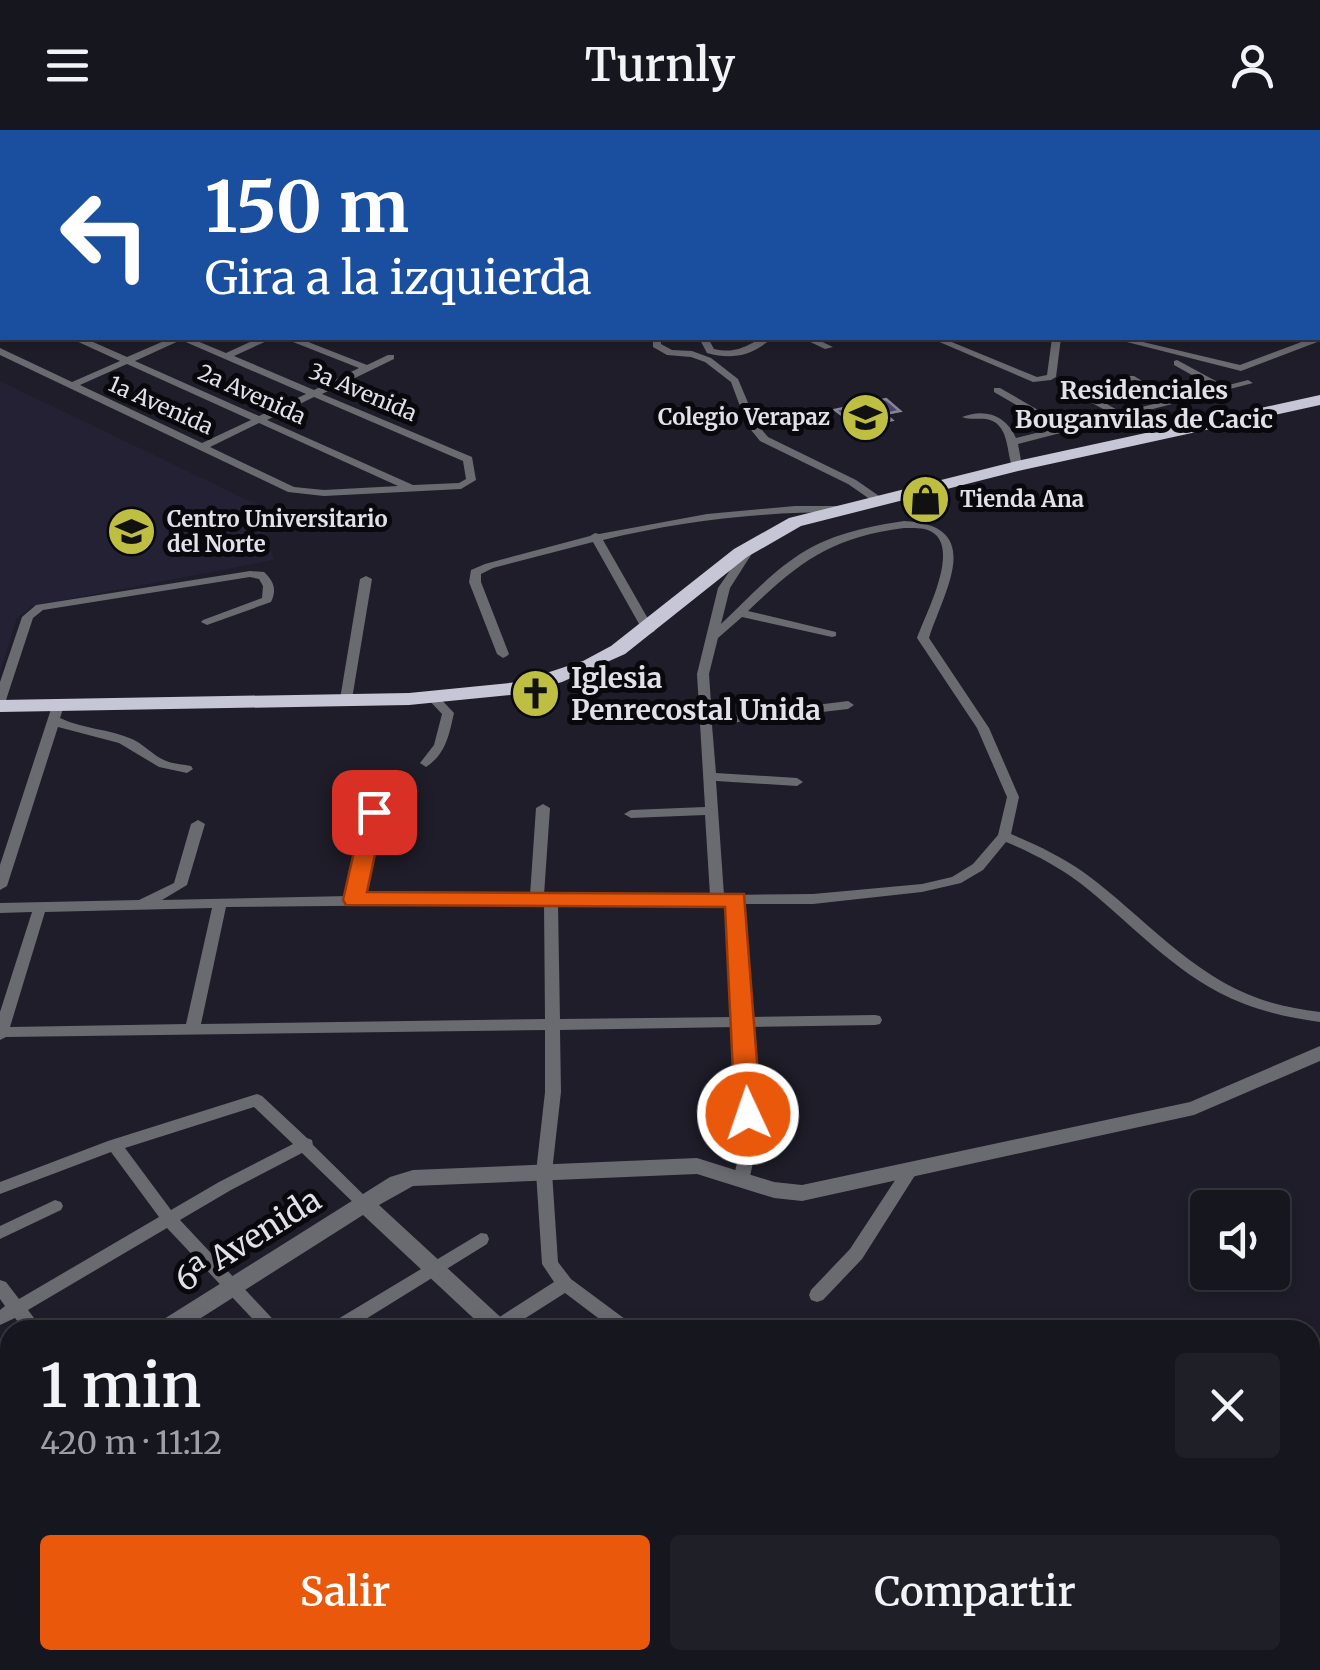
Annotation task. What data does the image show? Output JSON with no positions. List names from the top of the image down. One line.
{"streets":{"street":["3a Avenida","2a Avenida","1a Avenida","6ª Avenida"]},"crossings":[["3a Avenida","2a Avenida"],["3a Avenida","1a Avenida"],["2a Avenida","1a Avenida"]],"districts":["Residenciales Bouganvilas de Cacic"],"places":{"school or university":["Colegio Verapaz","Centro Universitario del Norte"],"shop":["Tienda Ana"],"church":["Iglesia Penrecostal Unida"]},"page":{"header":"Turnly","turn":["150 m","Gira a la izquierda"],"heading":["1 min","420 m · 11:12"],"buttons":["Salir","Compartir"]}}
